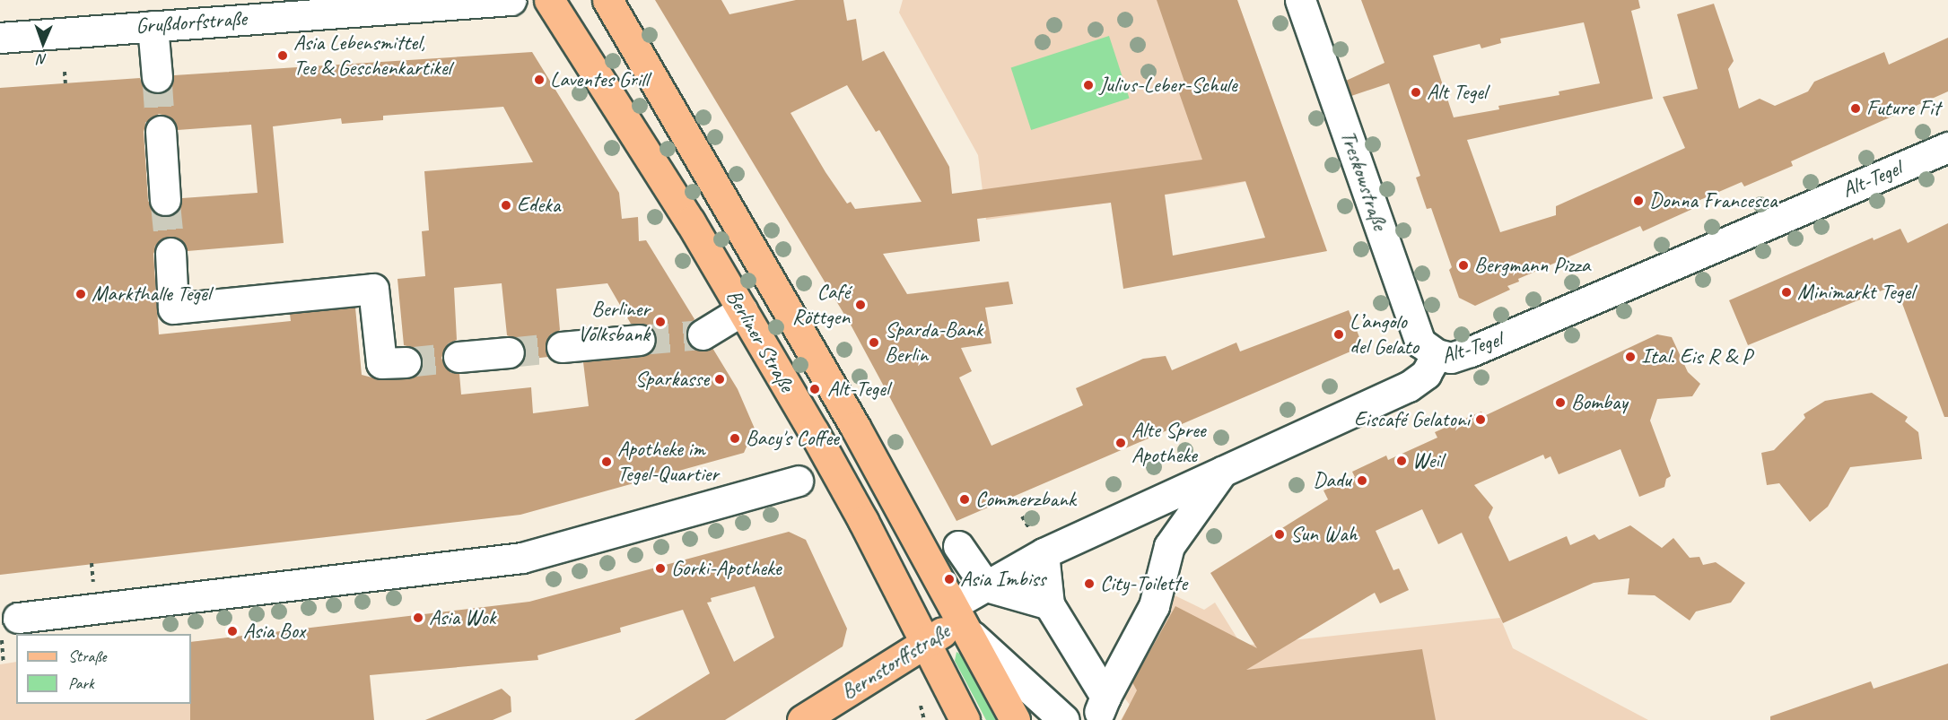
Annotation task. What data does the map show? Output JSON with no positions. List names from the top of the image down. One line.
{"streets":{"main road":["Berliner Straße","Bernstorffstraße"],"street":["Grußdorfstraße","Alt-Tegel","Treskowstraße"]},"crossings":[["Alt-Tegel","Treskowstraße"],["Alt-Tegel","Berliner Straße"],["Alt-Tegel","Bernstorffstraße"],["Berliner Straße","Bernstorffstraße"]],"places":["Asia Lebensmittel, Tee & Geschenkartikel","Laventes Grill","Julius-Leber-Schule","Alt Tegel","Future Fit","Donna Francesca","Edeka","Bergmann Pizza","Minimarkt Tegel","Markthalle Tegel","Café Röttgen","Berliner Volksbank","L’angolo del Gelato","Sparda-Bank Berlin","Ital. Eis R & P","Sparkasse","Alt-Tegel","Bombay","Eiscafé Gelatoni","Bacy's Coffee","Alte Spree Apotheke","Weil","Apotheke im Tegel-Quartier","Dadu","Commerzbank","Sun Wah","Gorki-Apotheke","Asia Imbiss","City-Toilette","Asia Wok","Asia Box"],"legend":["Straße","Park"],"north":"bottom"}
